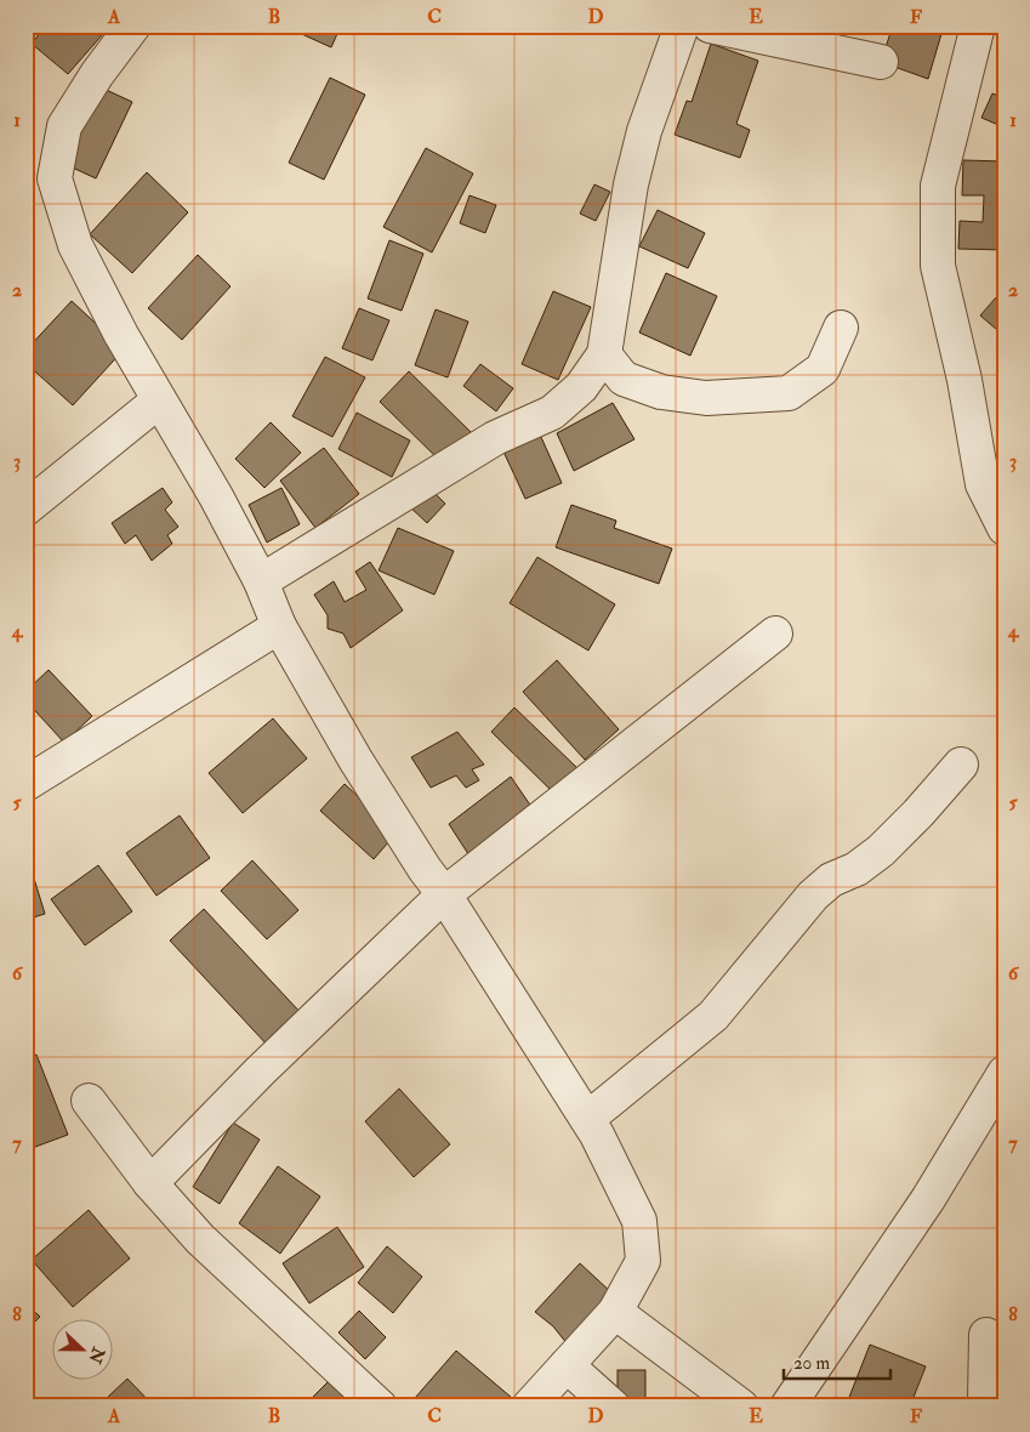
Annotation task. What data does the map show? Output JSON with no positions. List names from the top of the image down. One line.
{"scale_bar":"20 m","north":"right","grid":{"columns":["A","B","C","D","E","F"],"rows":["1","2","3","4","5","6","7","8"]}}
